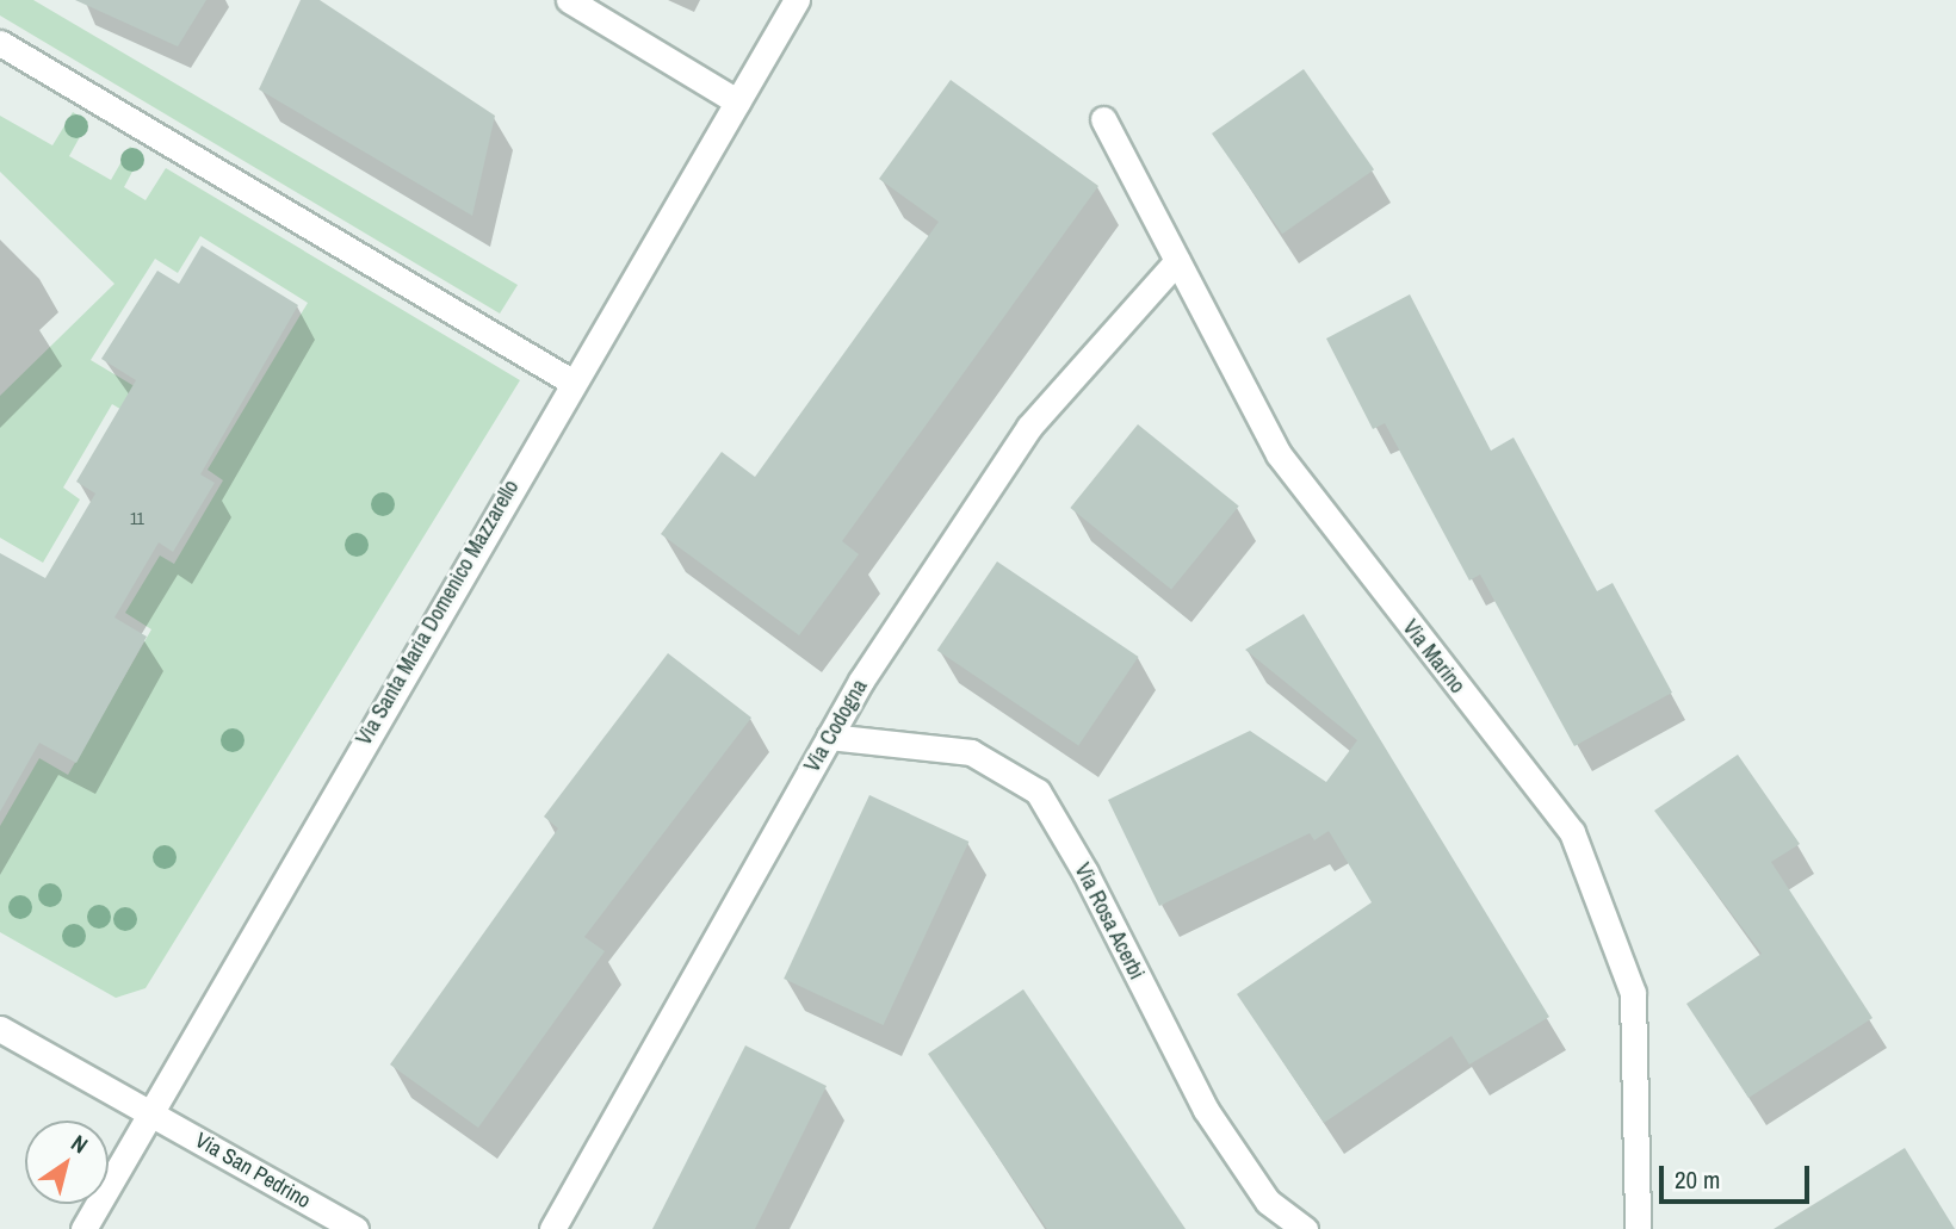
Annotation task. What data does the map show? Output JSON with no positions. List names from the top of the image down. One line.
{"streets":{"street":["Via Santa Maria Domenico Mazzarello","Via Marino","Via Codogna","Via Rosa Acerbi","Via San Pedrino"]},"crossings":[["Via Santa Maria Domenico Mazzarello","Via San Pedrino"],["Via Marino","Via Codogna"],["Via Codogna","Via Rosa Acerbi"]],"house_numbers":["11"],"scale_bar":"20 m","north":"top right"}
